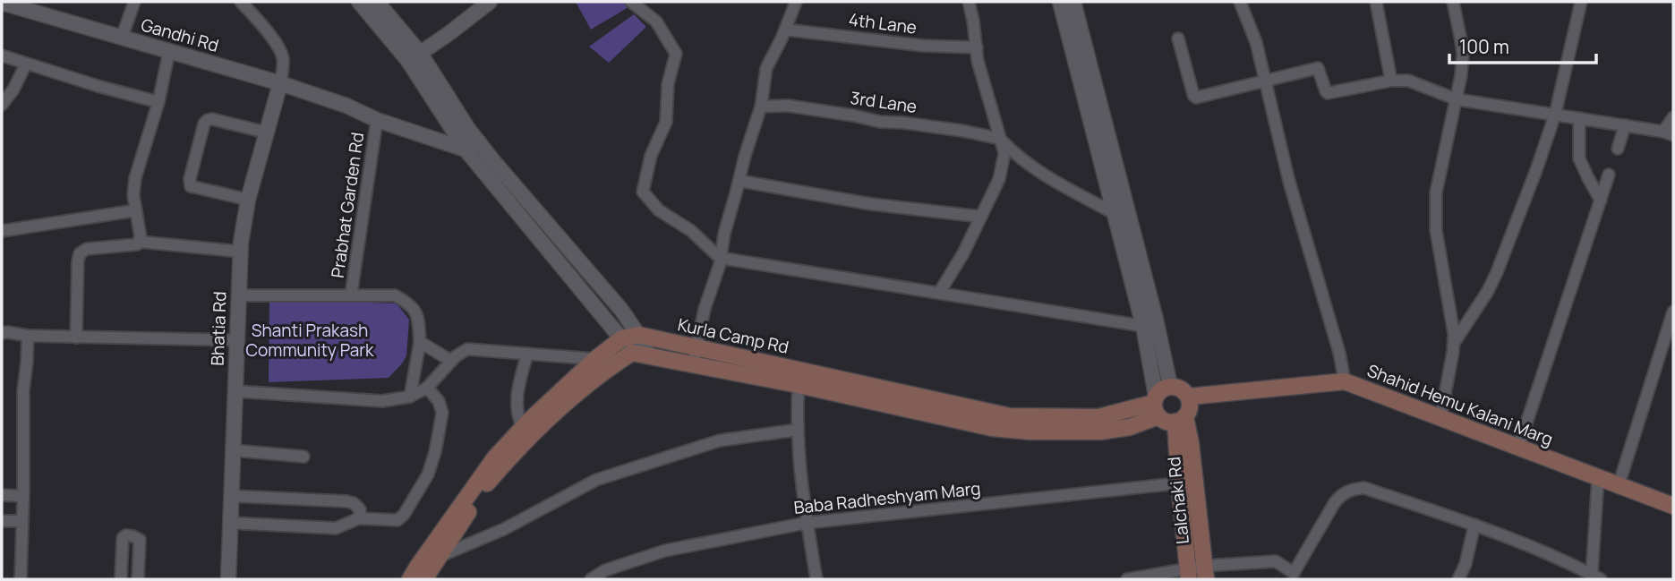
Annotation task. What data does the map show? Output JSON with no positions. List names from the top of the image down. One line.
{"streets":{"main road":["Kurla Camp Rd","Shahid Hemu Kalani Marg","Lalchaki Rd"],"street":["4th Lane","Gandhi Rd","3rd Lane","Prabhat Garden Rd","Bhatia Rd","Baba Radheshyam Marg"]},"crossings":[["Gandhi Rd","Prabhat Garden Rd"],["Gandhi Rd","Bhatia Rd"],["Prabhat Garden Rd","Bhatia Rd"],["Kurla Camp Rd","Shahid Hemu Kalani Marg"],["Kurla Camp Rd","Lalchaki Rd"],["Shahid Hemu Kalani Marg","Lalchaki Rd"],["Baba Radheshyam Marg","Lalchaki Rd"]],"parks":["Shanti Prakash Community Park"],"scale_bar":"100 m"}
